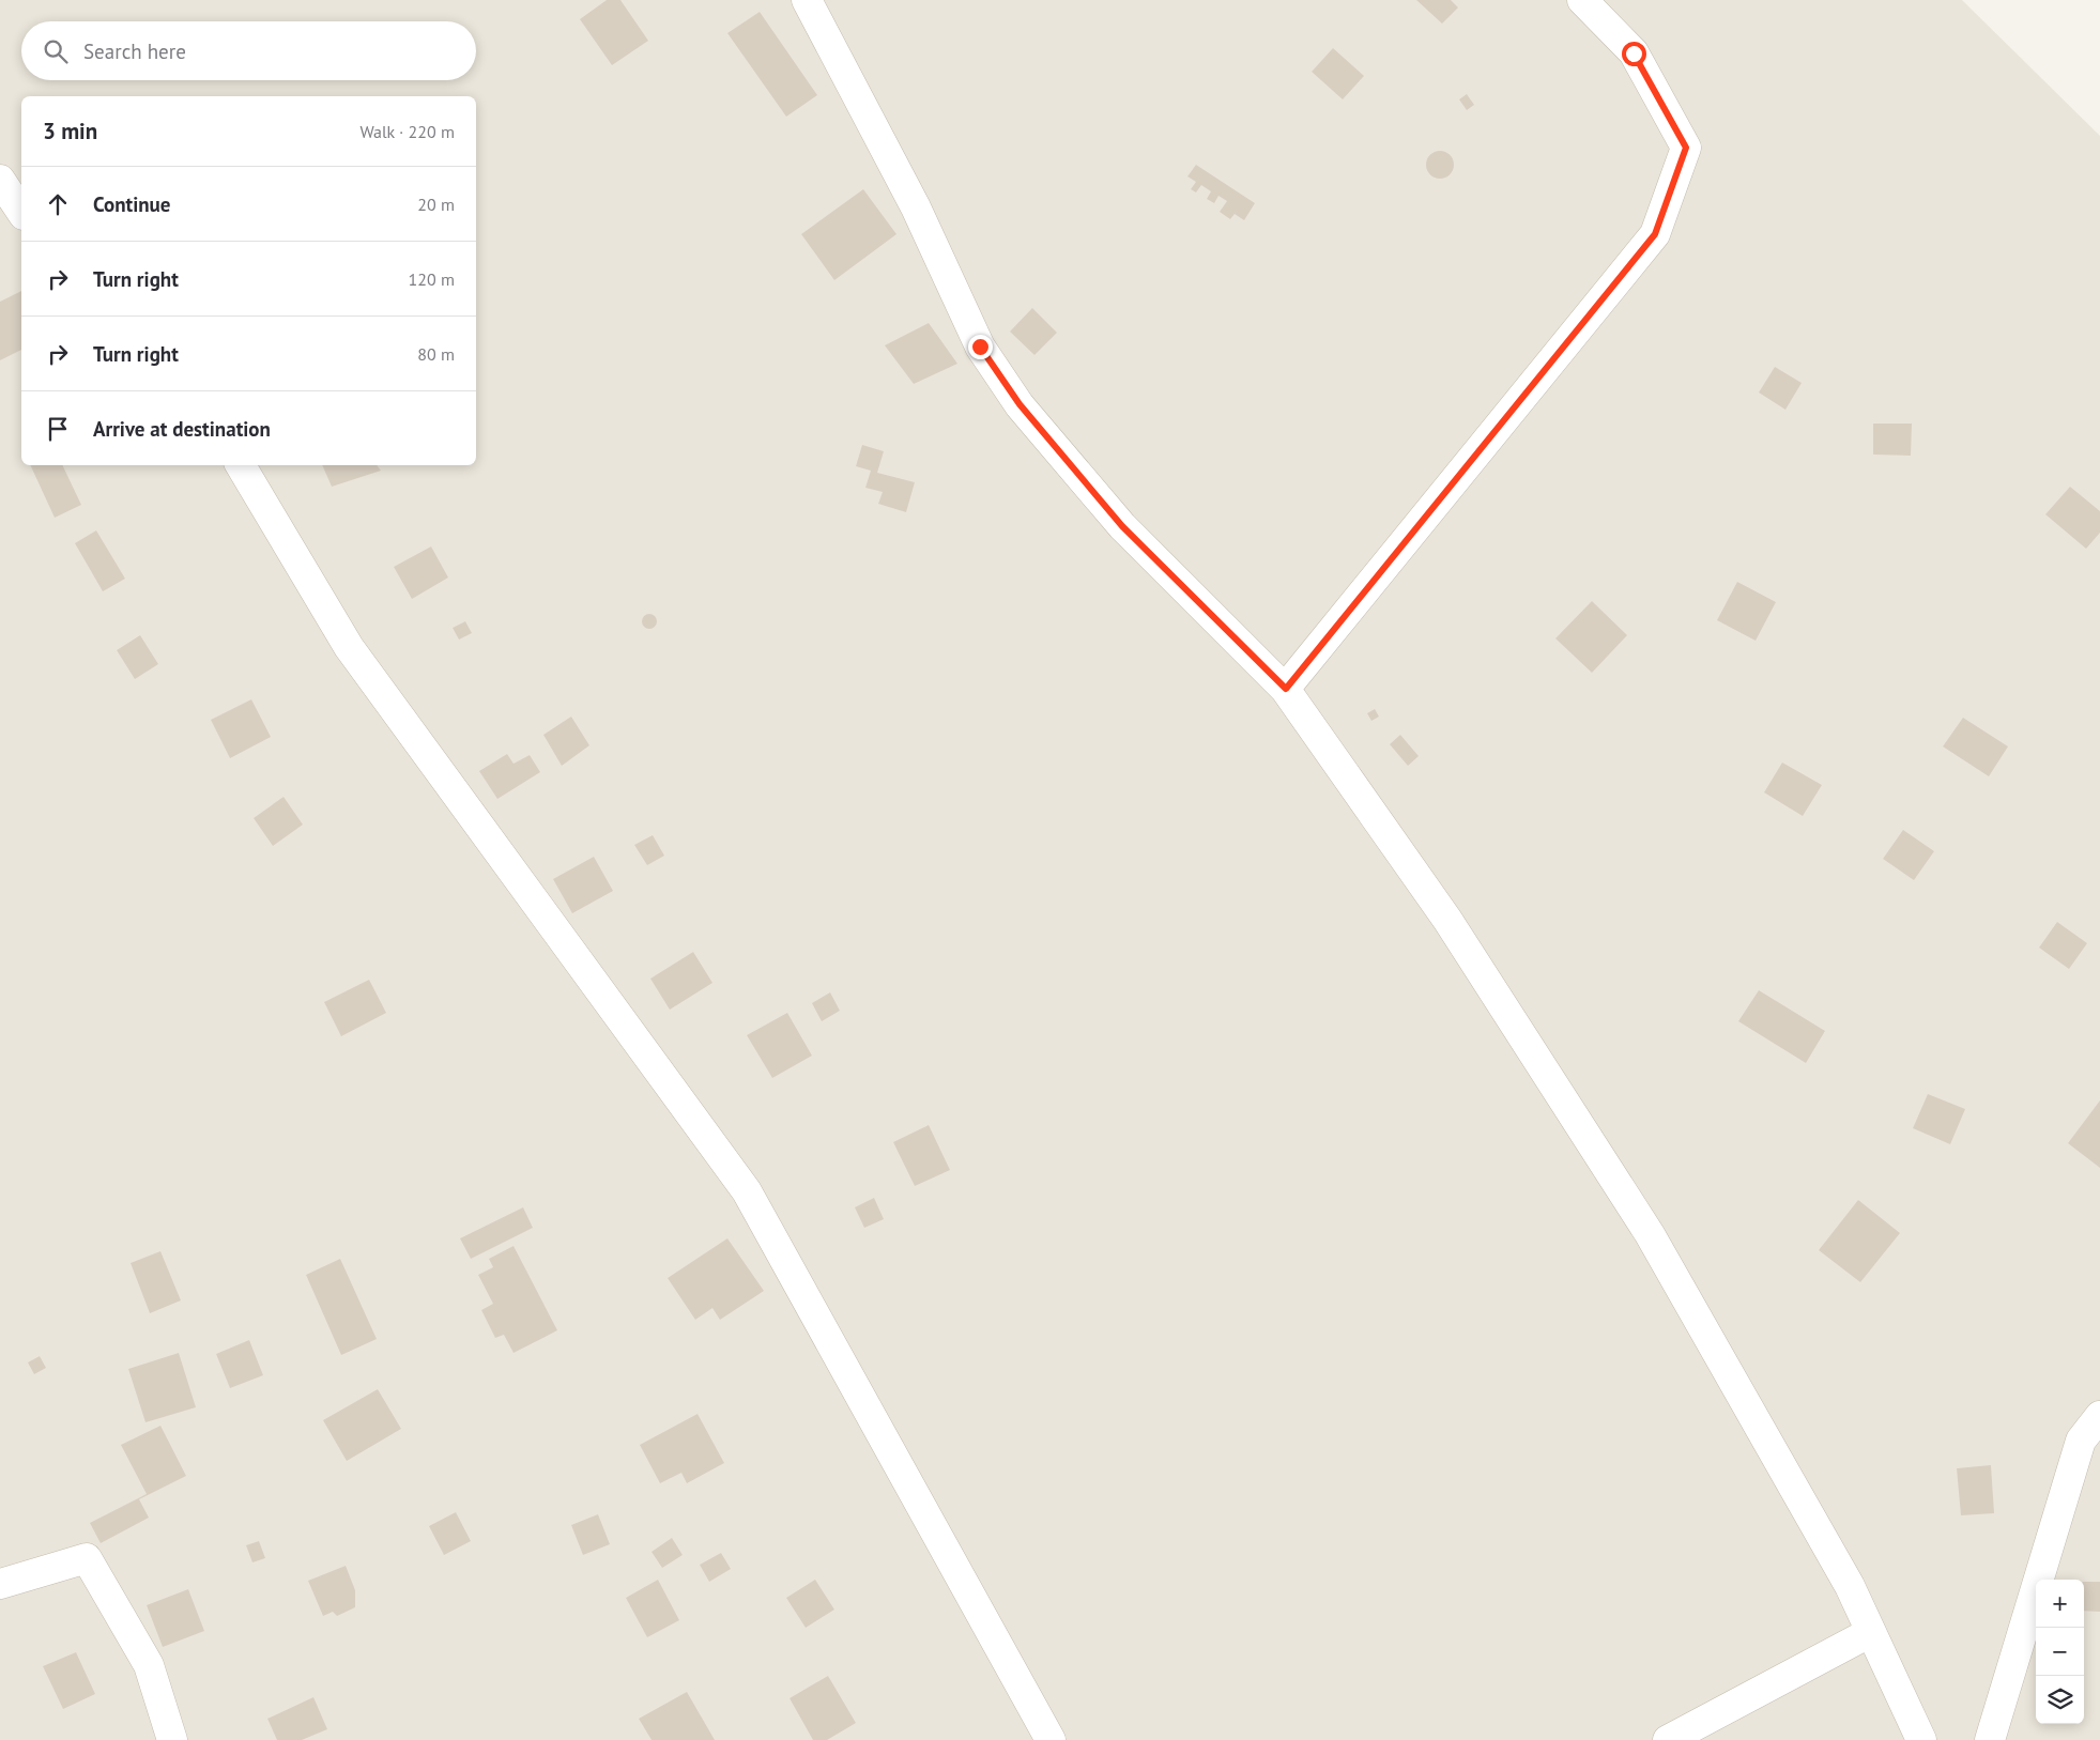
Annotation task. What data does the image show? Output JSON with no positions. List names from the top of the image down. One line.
{"page":{"search":"Search here","heading":["3 min","Walk · 220 m"],"list":[["Continue","20 m"],["Turn right","120 m"],["Turn right","80 m"],"Arrive at destination"],"map_buttons":["+","−"]}}
